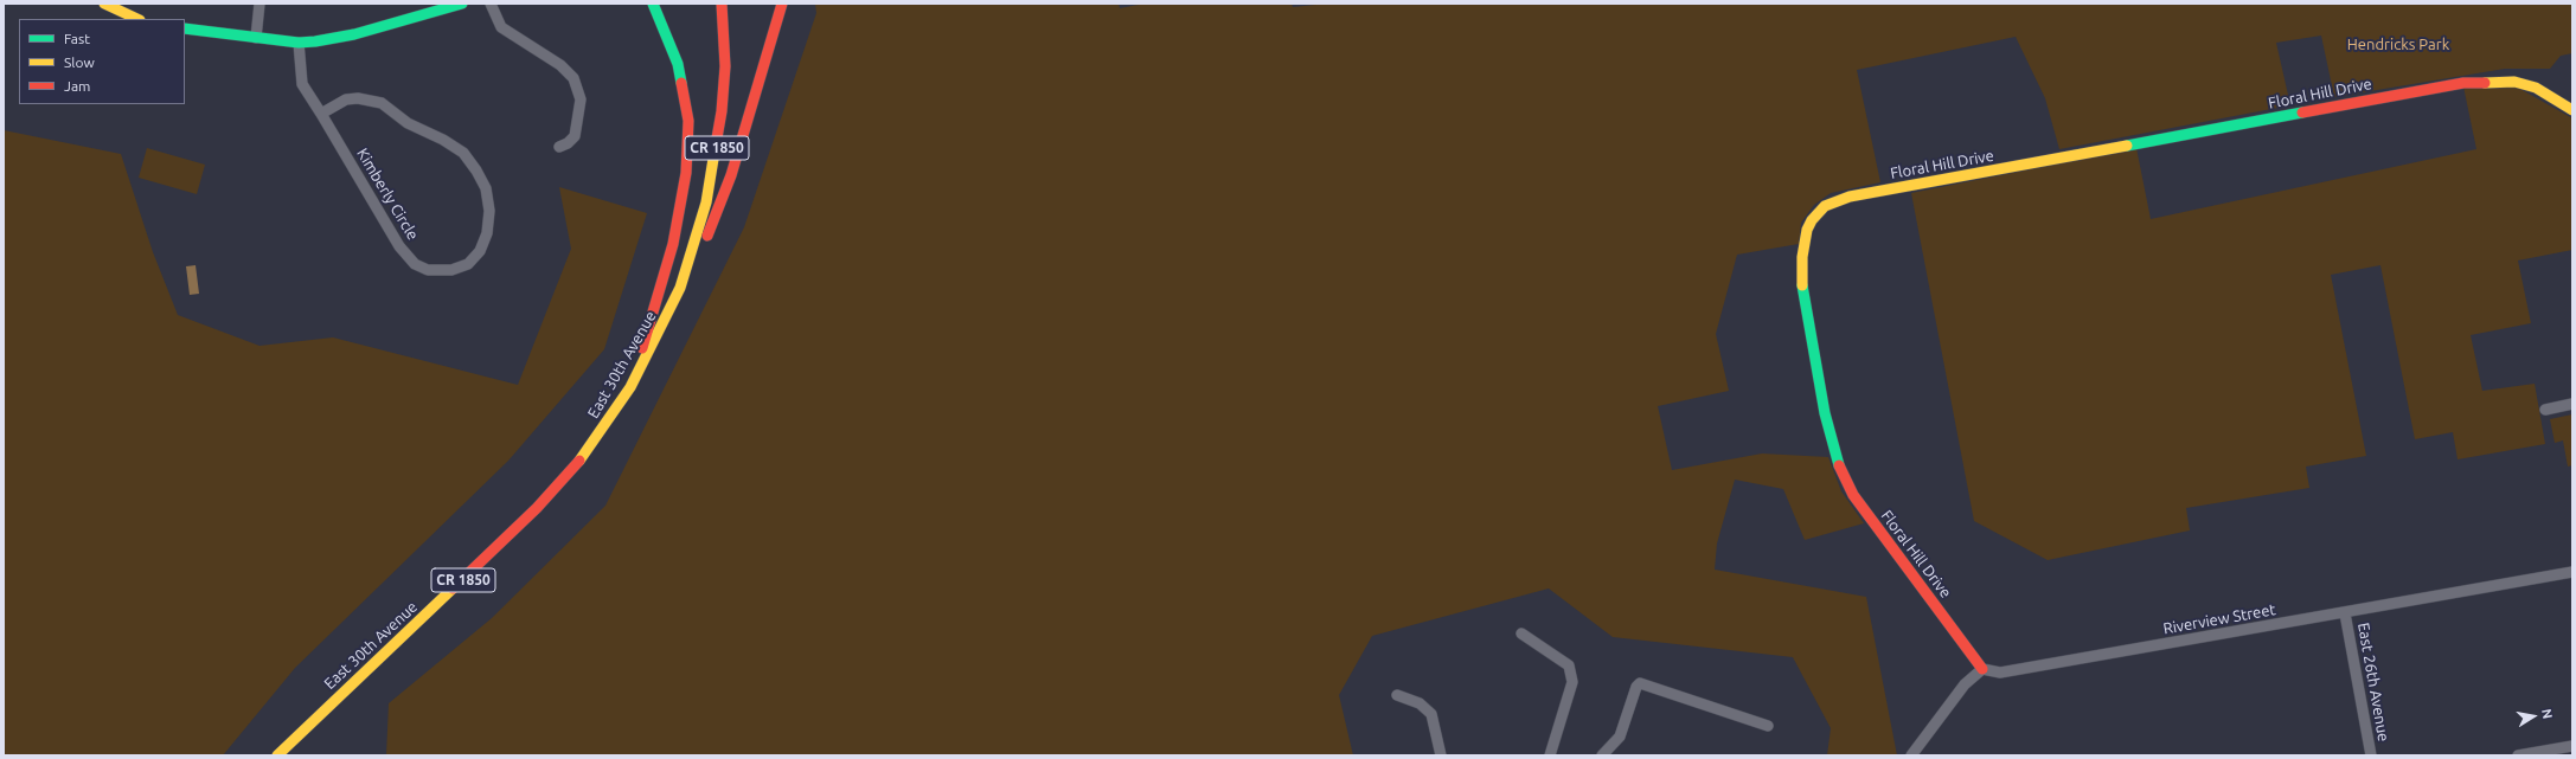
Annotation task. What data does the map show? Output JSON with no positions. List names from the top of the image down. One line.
{"streets":{"main road":["Floral Hill Drive","CR 1850","East 30th Avenue"],"street":["Kimberly Circle","Riverview Street","East 26th Avenue"]},"crossings":[["Floral Hill Drive","Riverview Street"],["Riverview Street","East 26th Avenue"]],"parks":["Hendricks Park"],"legend":["Fast","Slow","Jam"],"north":"right"}
